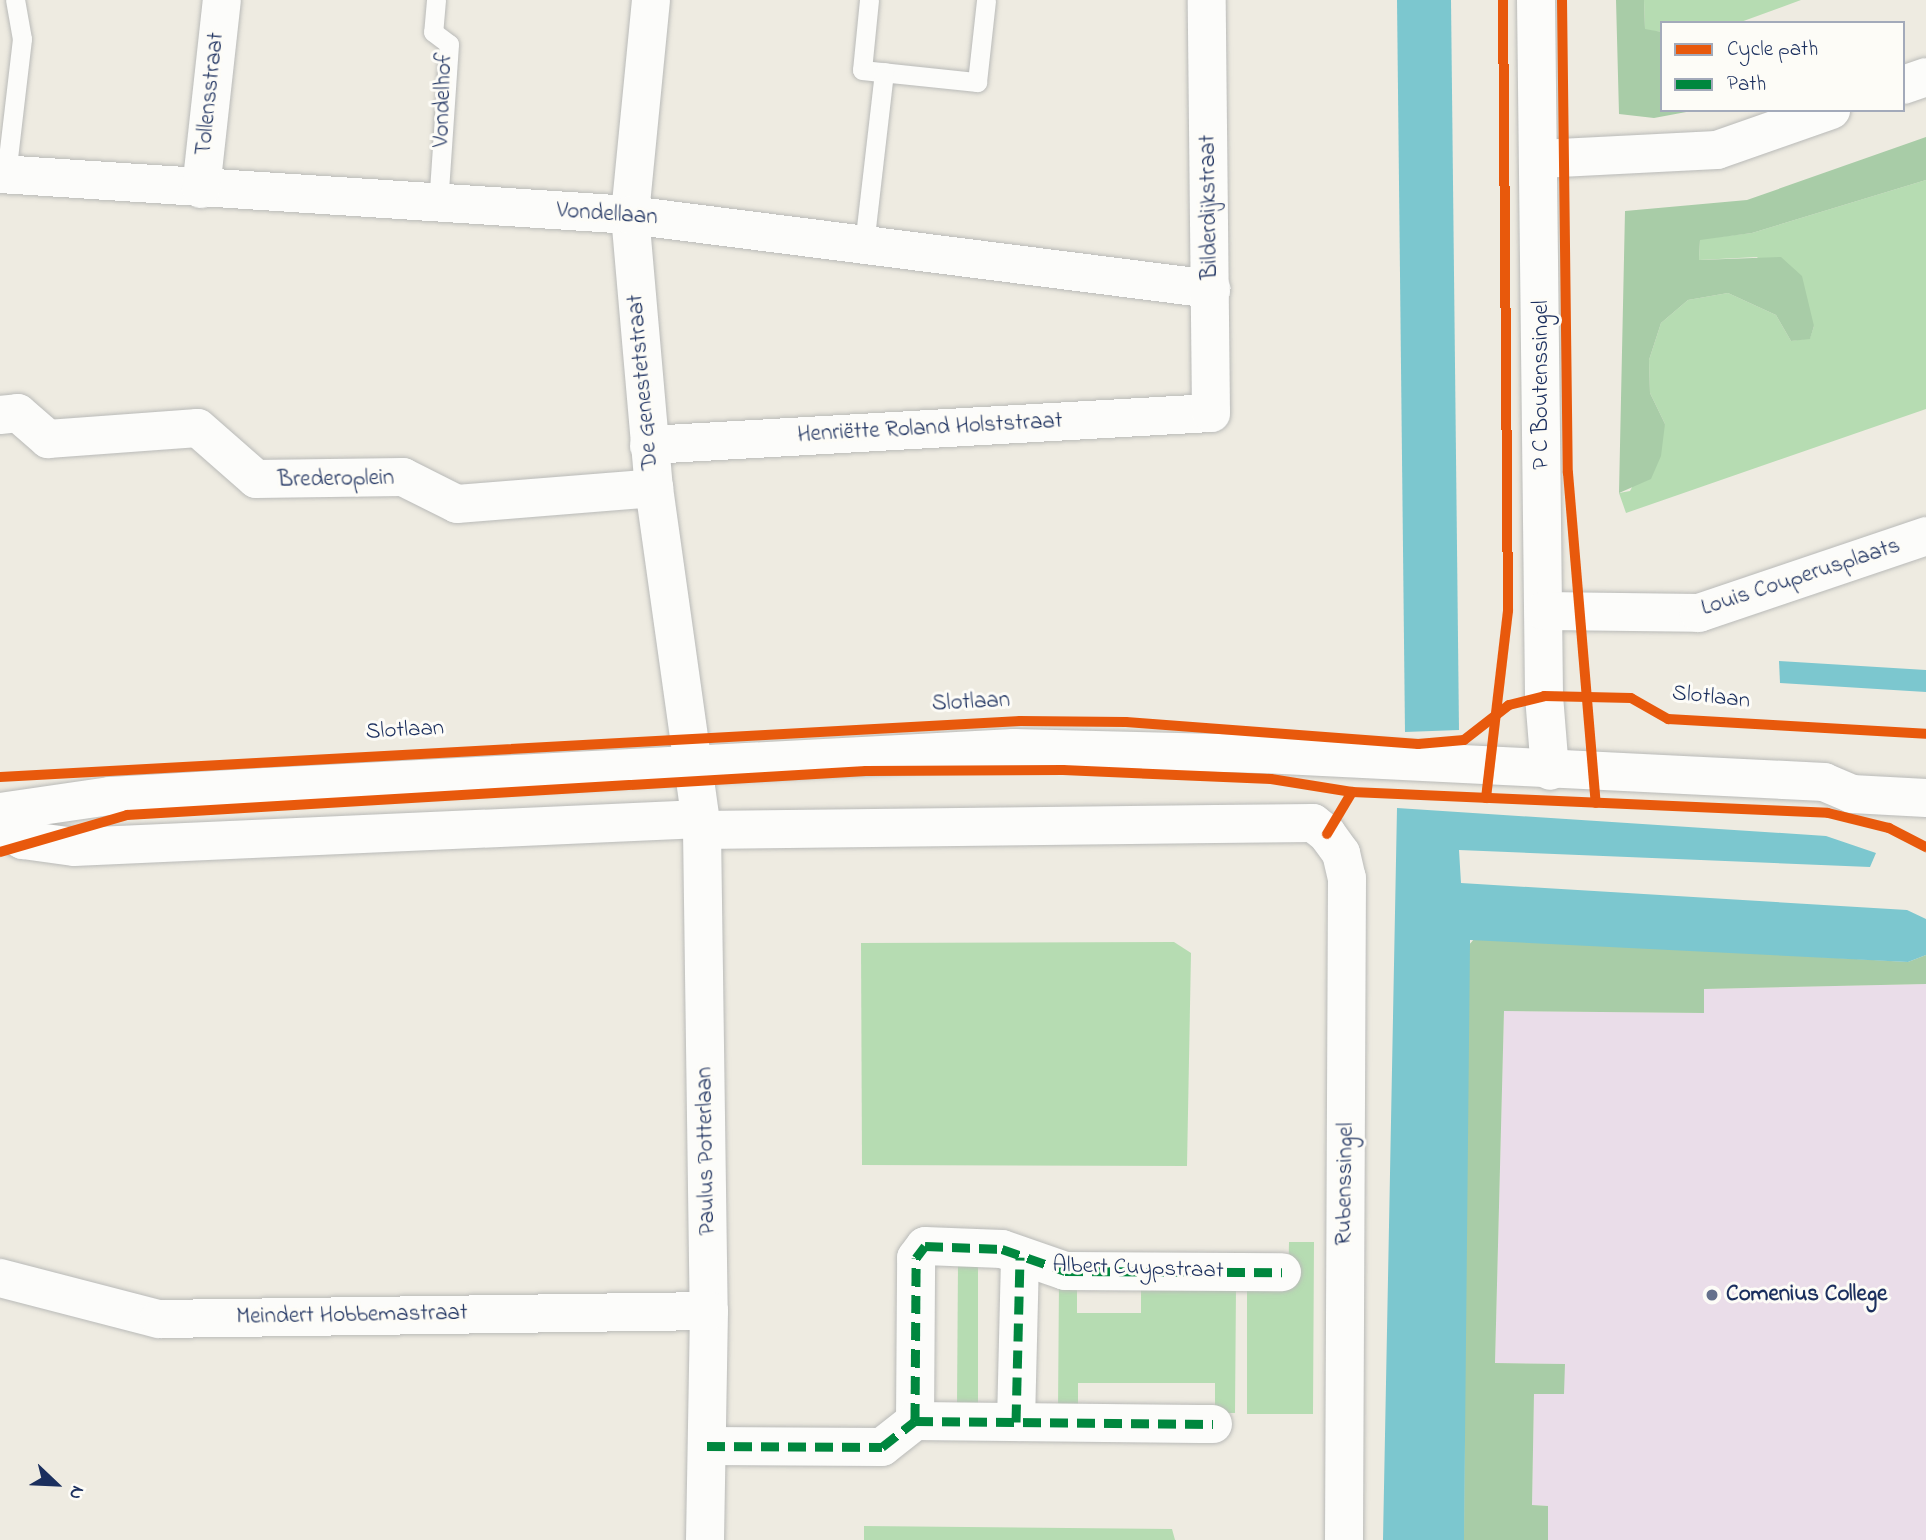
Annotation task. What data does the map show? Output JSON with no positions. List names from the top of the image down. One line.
{"streets":{"street":["Tollensstraat","Bilderdijkstraat","Vondellaan","De Genestetstraat","P C Boutenssingel","Henriëtte Roland Holststraat","Brederoplein","Louis Couperusplaats","Slotlaan","Paulus Potterlaan","Rubenssingel","Albert Cuypstraat","Meindert Hobbemastraat"],"lane":["Vondelhof"]},"crossings":[["Tollensstraat","Vondellaan"],["Vondelhof","Vondellaan"],["Bilderdijkstraat","Vondellaan"],["Bilderdijkstraat","Henriëtte Roland Holststraat"],["Vondellaan","De Genestetstraat"],["De Genestetstraat","Henriëtte Roland Holststraat"],["De Genestetstraat","Brederoplein"],["De Genestetstraat","Slotlaan"],["De Genestetstraat","Paulus Potterlaan"],["P C Boutenssingel","Louis Couperusplaats"],["P C Boutenssingel","Slotlaan"],["Slotlaan","Paulus Potterlaan"],["Paulus Potterlaan","Rubenssingel"],["Paulus Potterlaan","Meindert Hobbemastraat"]],"places":["Comenius College"],"legend":["Cycle path","Path"],"north":"bottom right"}
